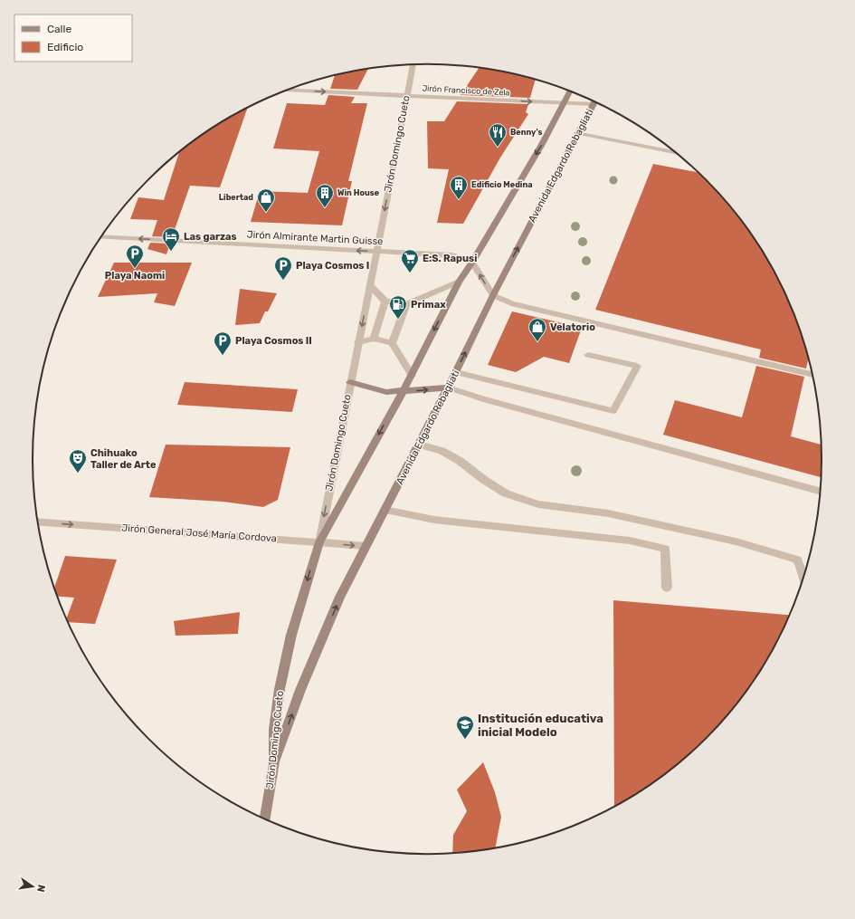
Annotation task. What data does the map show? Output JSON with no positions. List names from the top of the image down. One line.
{"streets":{"street":["Jirón Francisco de Zela","Jirón Domingo Cueto","Avenida Edgardo Rebagliati","Jirón Almirante Martin Guisse","Jirón General José María Cordova"]},"crossings":[["Jirón Francisco de Zela","Jirón Domingo Cueto"],["Jirón Domingo Cueto","Avenida Edgardo Rebagliati"],["Jirón Domingo Cueto","Jirón Almirante Martin Guisse"],["Jirón Domingo Cueto","Jirón General José María Cordova"],["Avenida Edgardo Rebagliati","Jirón General José María Cordova"]],"one_way":["Jirón Francisco de Zela","Jirón Almirante Martin Guisse","Jirón General José María Cordova"],"places":{"restaurant":["Benny's"],"building":["Edificio Medina","Win House"],"shop":["Libertad","Velatorio"],"hotel":["Las garzas"],"parking":["Playa Naomi","Playa Cosmos I","Playa Cosmos II"],"supermarket":["E:S. Rapusi"],"fuel station":["Primax"],"theatre":["Chihuako Taller de Arte"],"school or university":["Institución educativa inicial Modelo"]},"legend":["Calle","Edificio"],"north":"right"}
